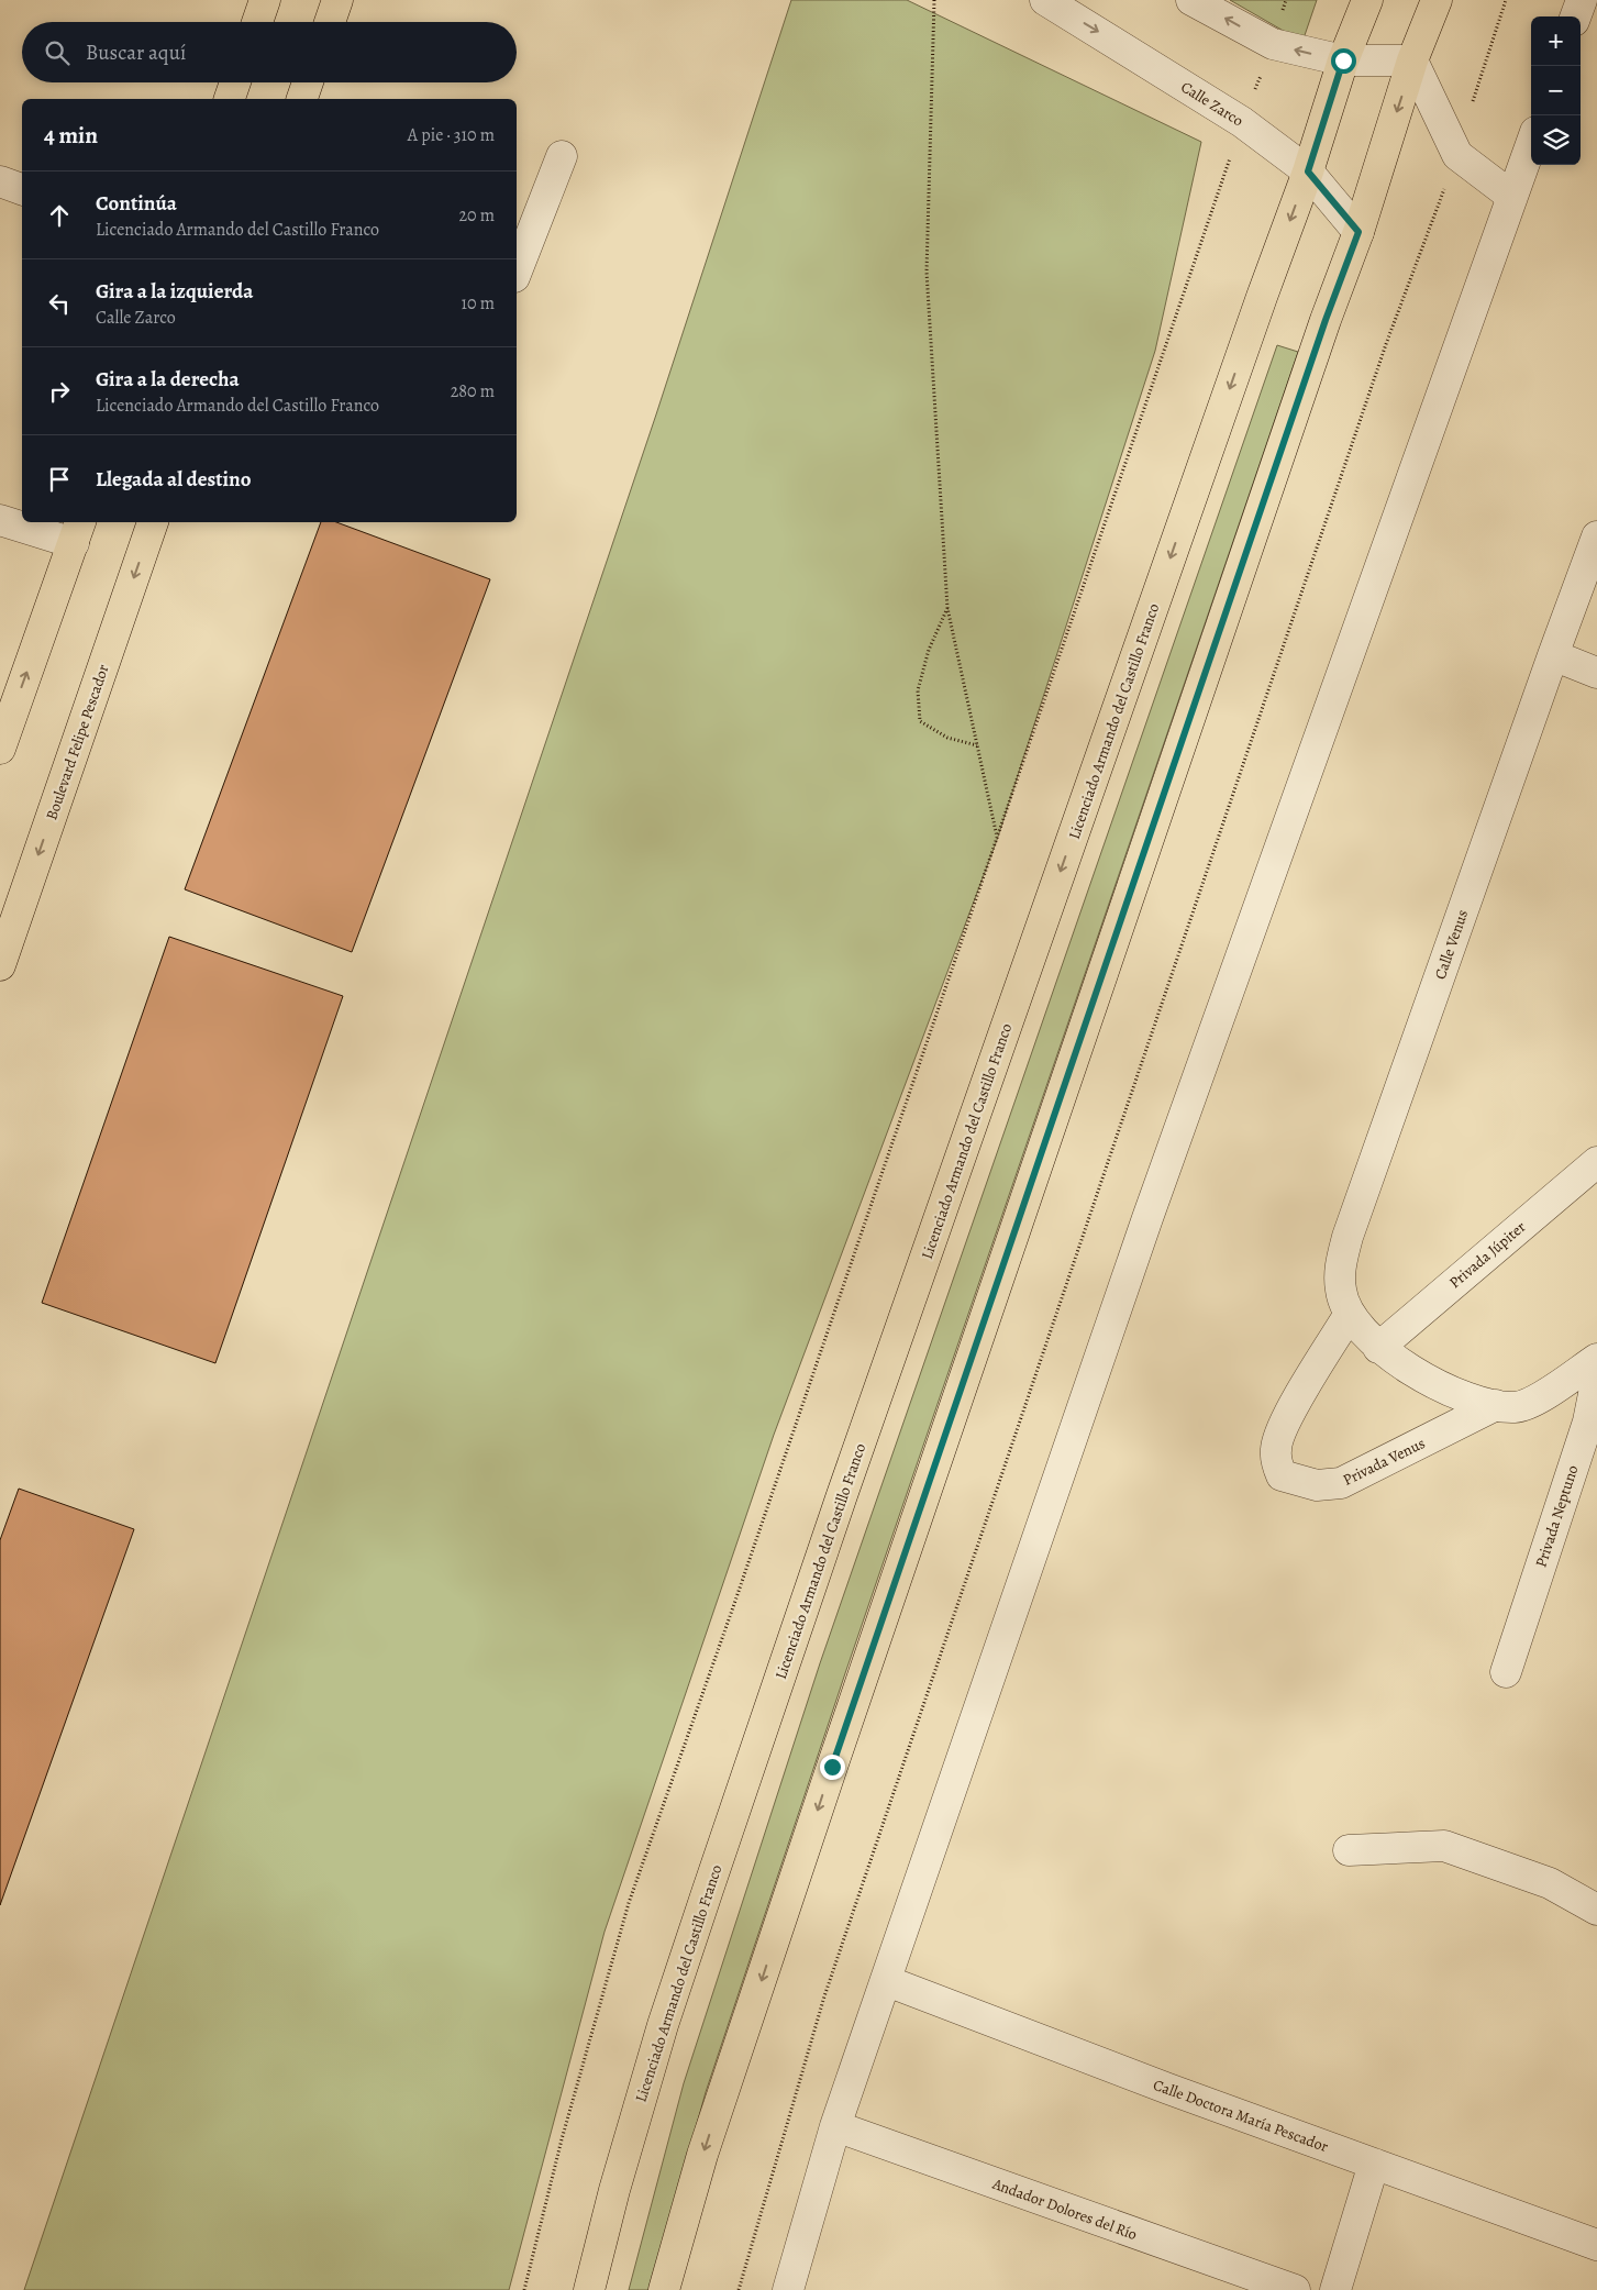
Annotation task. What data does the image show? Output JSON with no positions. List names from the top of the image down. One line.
{"streets":{"main road":["Licenciado Armando del Castillo Franco","Boulevard Felipe Pescador"],"street":["Calle Zarco","Calle Venus","Privada Júpiter","Privada Venus","Privada Neptuno","Calle Doctora María Pescador","Andador Dolores del Río"]},"crossings":[["Calle Zarco","Licenciado Armando del Castillo Franco"],["Calle Venus","Privada Júpiter"],["Calle Venus","Privada Venus"]],"page":{"map_buttons":["+","−"],"search":"Buscar aquí","heading":["4 min","A pie · 310 m"],"list":[["Continúa","Licenciado Armando del Castillo Franco","20 m"],["Gira a la izquierda","Calle Zarco","10 m"],["Gira a la derecha","Licenciado Armando del Castillo Franco","280 m"],"Llegada al destino"]}}
